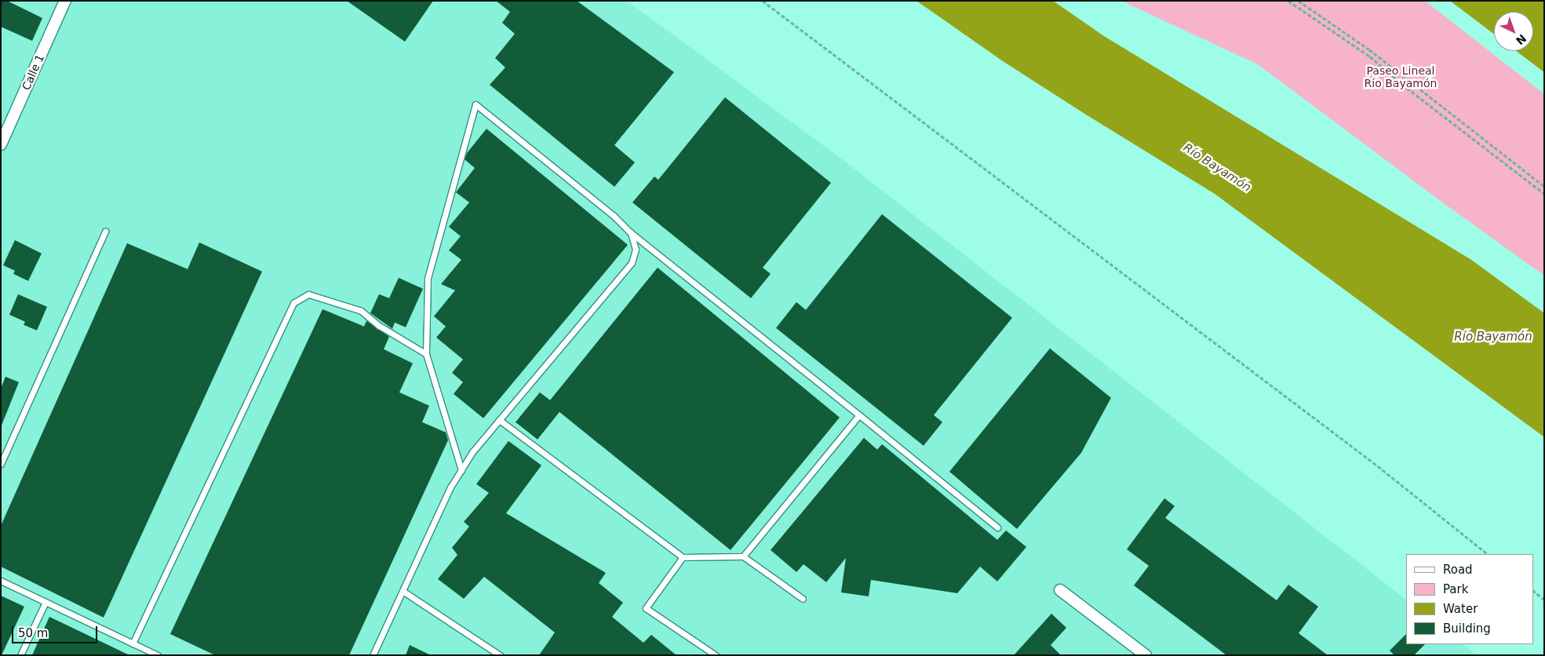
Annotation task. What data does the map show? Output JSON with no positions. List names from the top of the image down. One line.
{"streets":{"street":["Calle 1"]},"water":["Río Bayamón"],"parks":["Paseo Lineal Río Bayamón"],"legend":["Road","Park","Water","Building"],"scale_bar":"50 m","north":"bottom right"}
